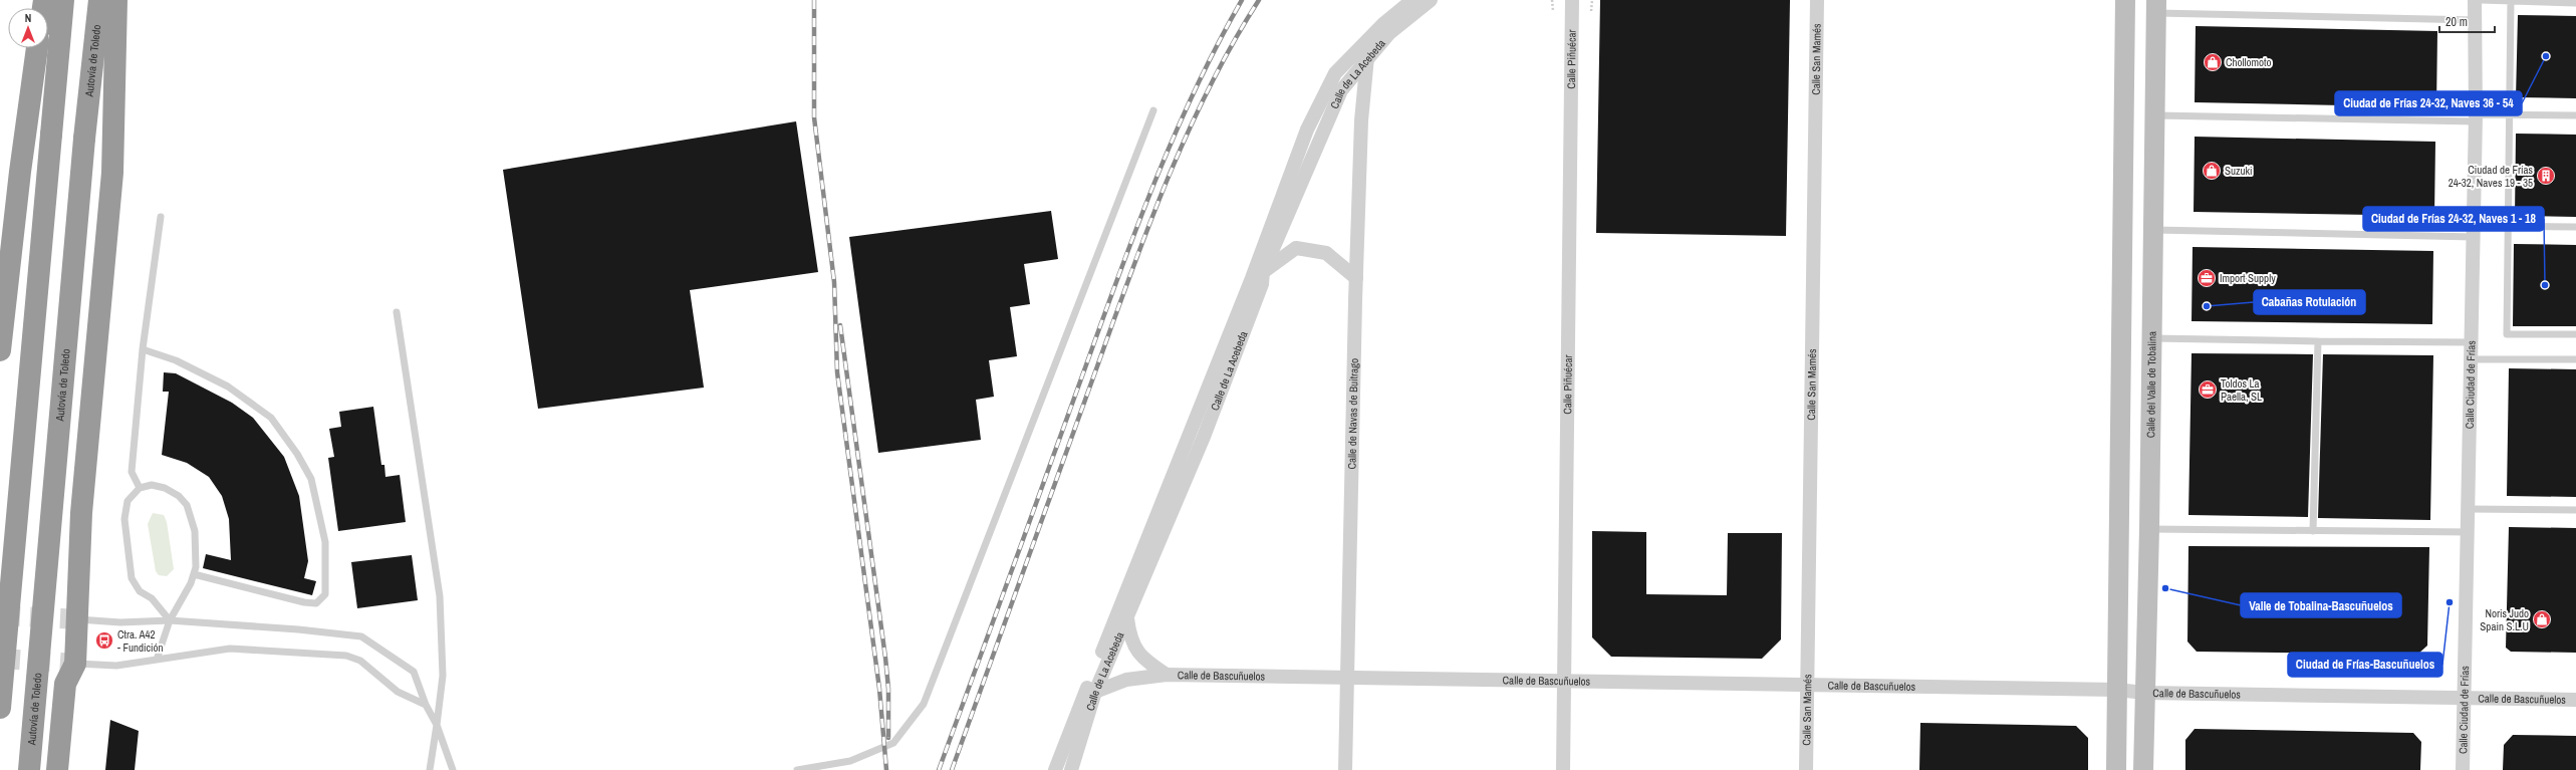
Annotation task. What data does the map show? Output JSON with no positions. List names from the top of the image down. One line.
{"streets":{"highway":["Autovía de Toledo"],"main road":["Calle del Valle de Tobalina"],"street":["Calle Piñuécar","Calle San Mamés","Calle de La Acebeda","Calle Ciudad de Frías","Calle de Navas de Buitrago","Calle de Bascuñuelos"]},"crossings":[["Calle Piñuécar","Calle de Bascuñuelos"],["Calle San Mamés","Calle de Bascuñuelos"],["Calle de La Acebeda","Calle de Navas de Buitrago"],["Calle de La Acebeda","Calle de Bascuñuelos"],["Calle Ciudad de Frías","Calle de Bascuñuelos"],["Calle del Valle de Tobalina","Calle de Bascuñuelos"],["Calle de Navas de Buitrago","Calle de Bascuñuelos"]],"places":{"other":["Ciudad de Frías 24-32, Naves 36 - 54","Ciudad de Frías 24-32, Naves 1 - 18","Cabañas Rotulación","Valle de Tobalina-Bascuñuelos","Ciudad de Frías-Bascuñuelos"],"shop":["Chollomoto","Suzuki","Noris Judo Spain S.L.U"],"building":["Ciudad de Frías 24-32, Naves 19 - 35"],"office":["Import Supply","Toldos La Paella, SL"],"bus stop":["Ctra. A42 - Fundición"]},"scale_bar":"20 m","north":"top"}
